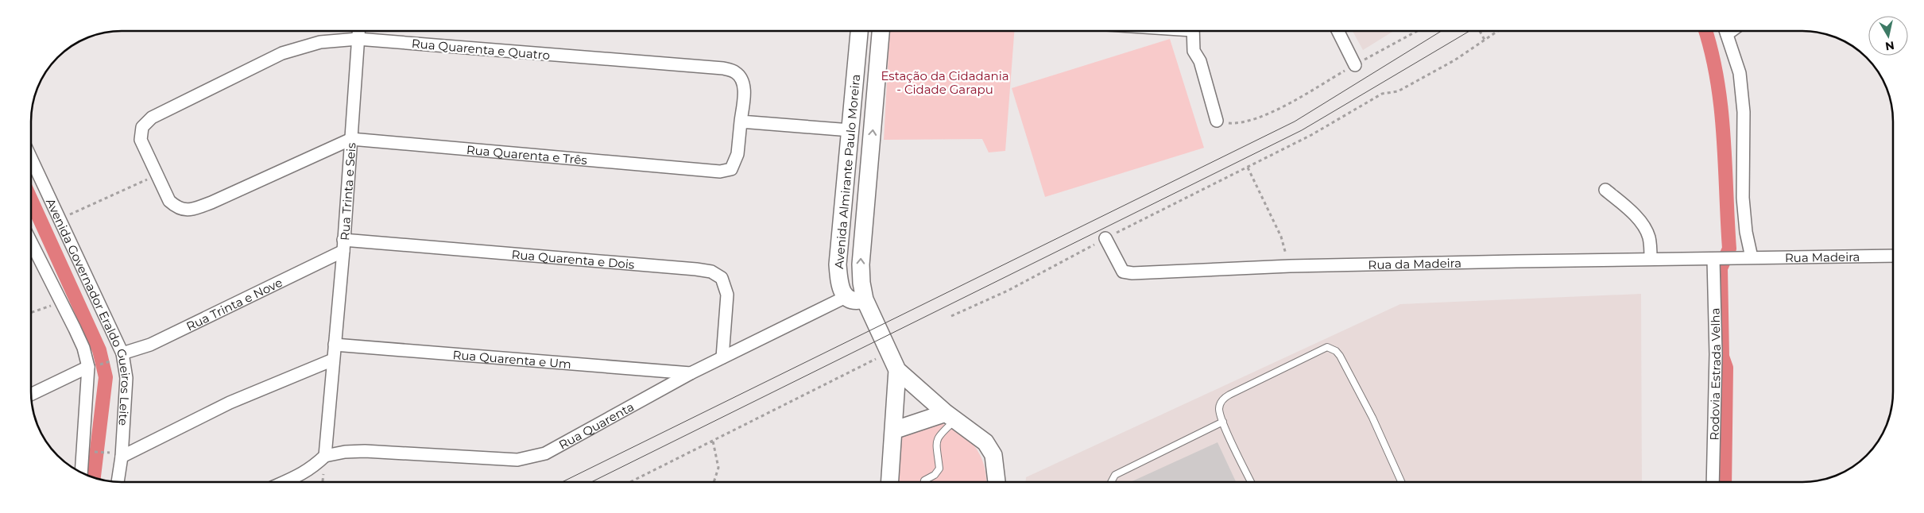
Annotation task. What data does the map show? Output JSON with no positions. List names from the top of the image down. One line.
{"streets":{"main road":["Avenida Almirante Paulo Moreira"],"street":["Rua Quarenta e Quatro","Rua Quarenta e Três","Rua Trinta e Seis","Rua Madeira","Rua Quarenta e Dois","Rua da Madeira","Rua Trinta e Nove","Avenida Governador Eraldo Gueiros Leite","Rua Quarenta e Um","Rodovia Estrada Velha","Rua Quarenta"]},"crossings":[["Rua Quarenta e Quatro","Rua Quarenta e Três"],["Rua Quarenta e Quatro","Rua Trinta e Seis"],["Rua Quarenta e Três","Rua Trinta e Seis"],["Avenida Almirante Paulo Moreira","Rua Quarenta"],["Rua Trinta e Seis","Rua Quarenta e Dois"],["Rua Trinta e Seis","Rua Trinta e Nove"],["Rua Trinta e Seis","Rua Quarenta e Um"],["Rua Trinta e Seis","Rua Quarenta"],["Rua Madeira","Rua da Madeira"],["Rua Quarenta e Dois","Rua Trinta e Nove"],["Rua Quarenta e Dois","Rua Quarenta"],["Rua da Madeira","Rodovia Estrada Velha"],["Rua Trinta e Nove","Avenida Governador Eraldo Gueiros Leite"],["Rua Quarenta e Um","Rua Quarenta"]],"parks":["Estação da Cidadania - Cidade Garapu"],"north":"bottom"}
